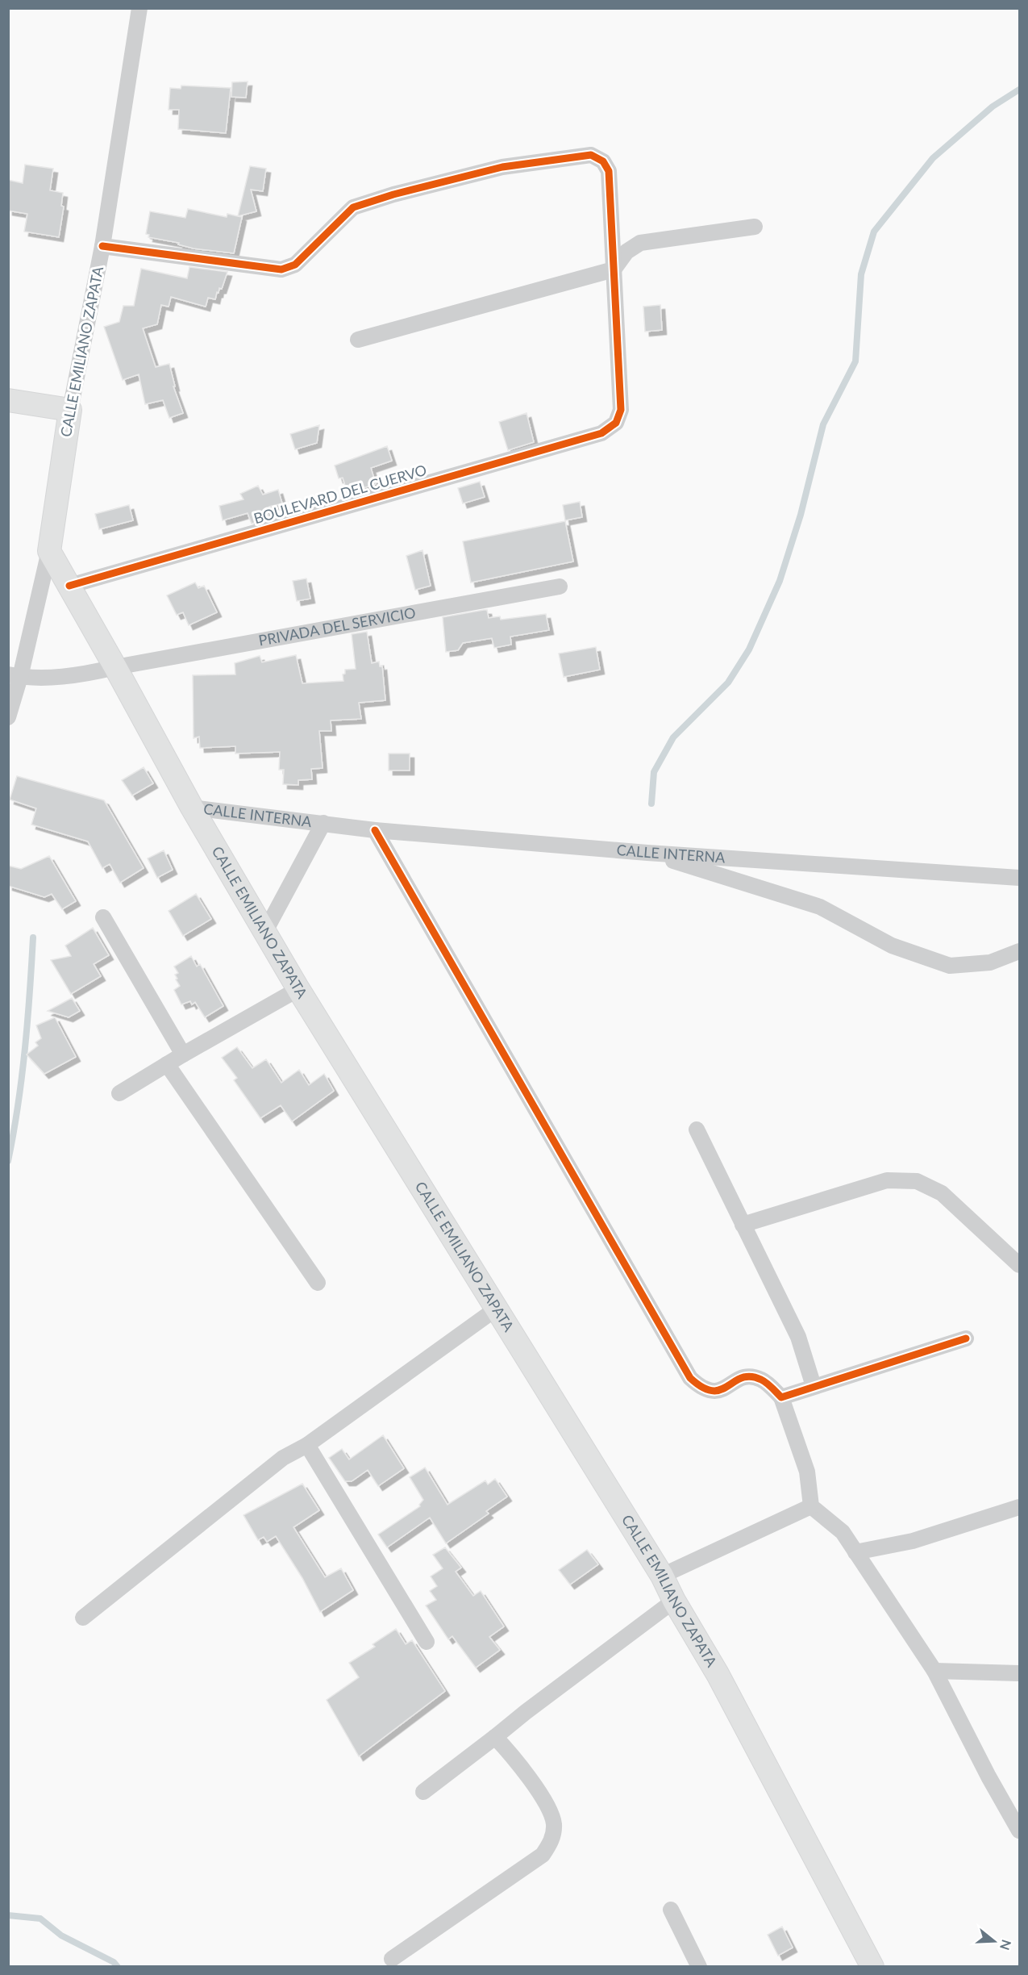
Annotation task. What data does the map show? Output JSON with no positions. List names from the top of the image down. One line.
{"streets":{"main road":["CALLE EMILIANO ZAPATA"],"street":["BOULEVARD DEL CUERVO","PRIVADA DEL SERVICIO","CALLE INTERNA"]},"crossings":[["CALLE EMILIANO ZAPATA","BOULEVARD DEL CUERVO"],["CALLE EMILIANO ZAPATA","PRIVADA DEL SERVICIO"],["CALLE EMILIANO ZAPATA","CALLE INTERNA"]],"north":"right"}
